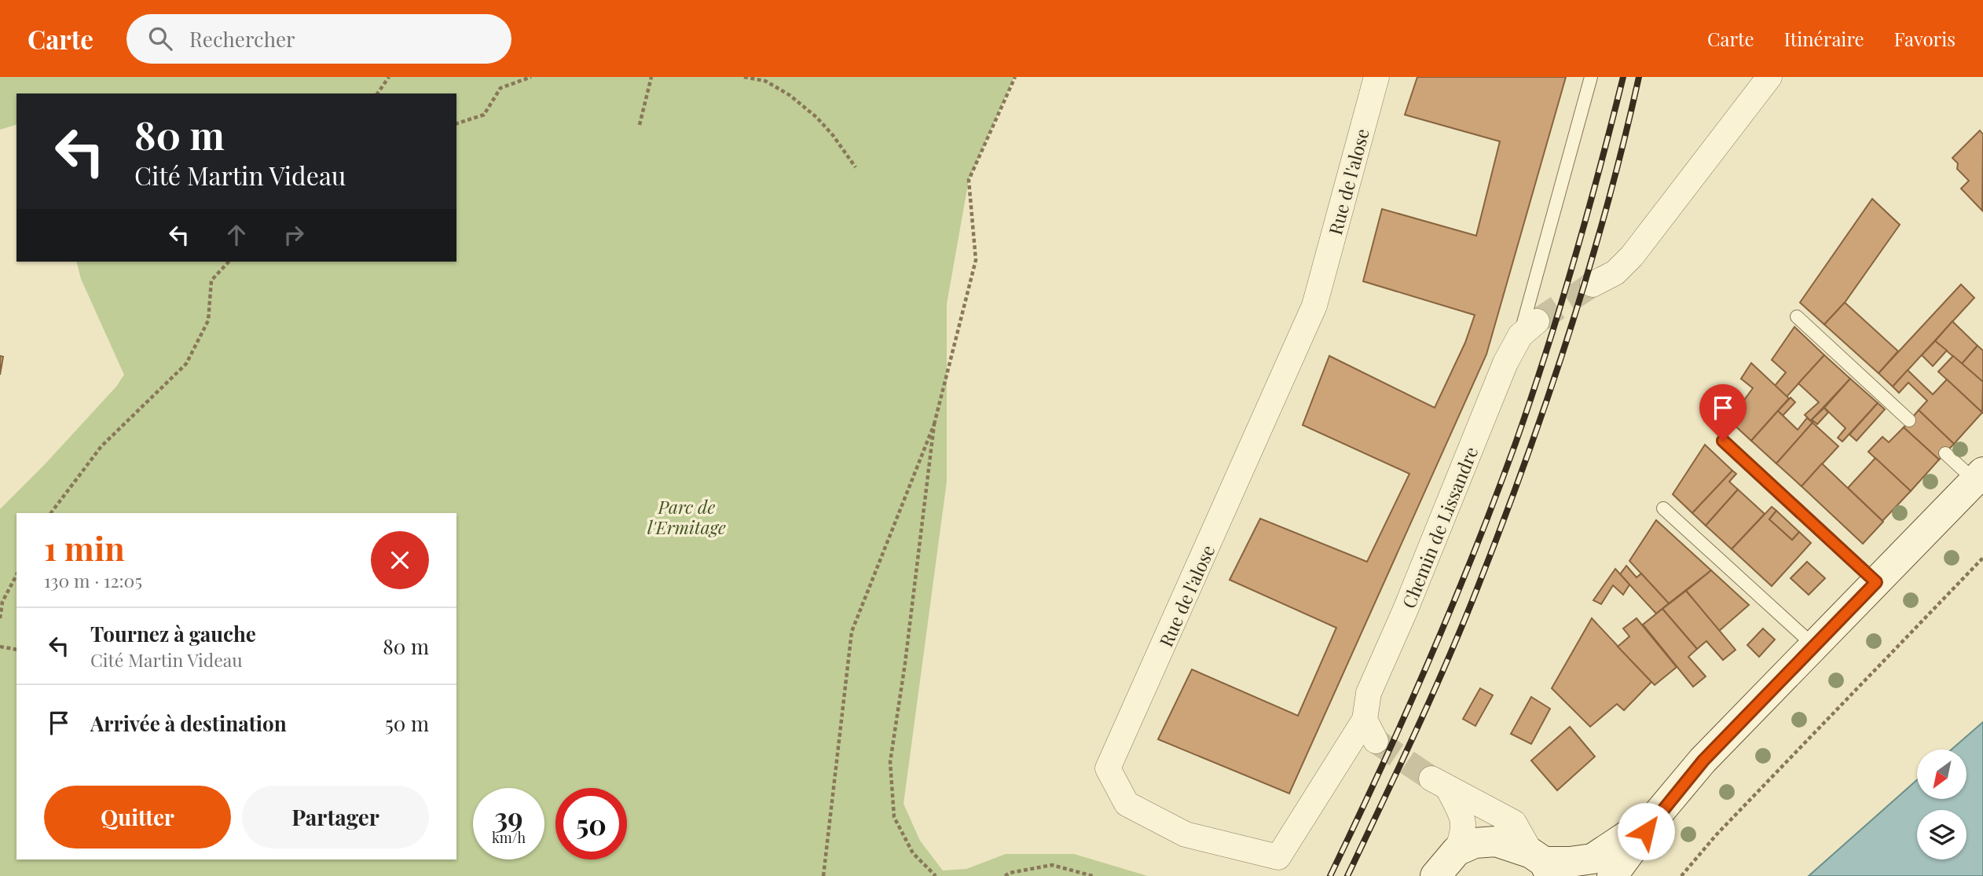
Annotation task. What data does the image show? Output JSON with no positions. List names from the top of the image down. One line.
{"streets":{"street":["Rue de l'alose","Chemin de Lissandre"]},"crossings":[["Rue de l'alose","Chemin de Lissandre"]],"parks":["Parc de l'Ermitage"],"north":"bottom left","page":{"header":"Carte","search":"Rechercher","nav":["Carte","Itinéraire","Favoris"],"turn":["80 m","Cité Martin Videau"],"heading":["1 min","130 m · 12:05"],"list":[{"name":"Tournez à gauche","note":"Cité Martin Videau","value":"80 m"},{"name":"Arrivée à destination","value":"50 m"}],"buttons":["Quitter","Partager"],"speed":"39 km/h","limit":"50"}}
